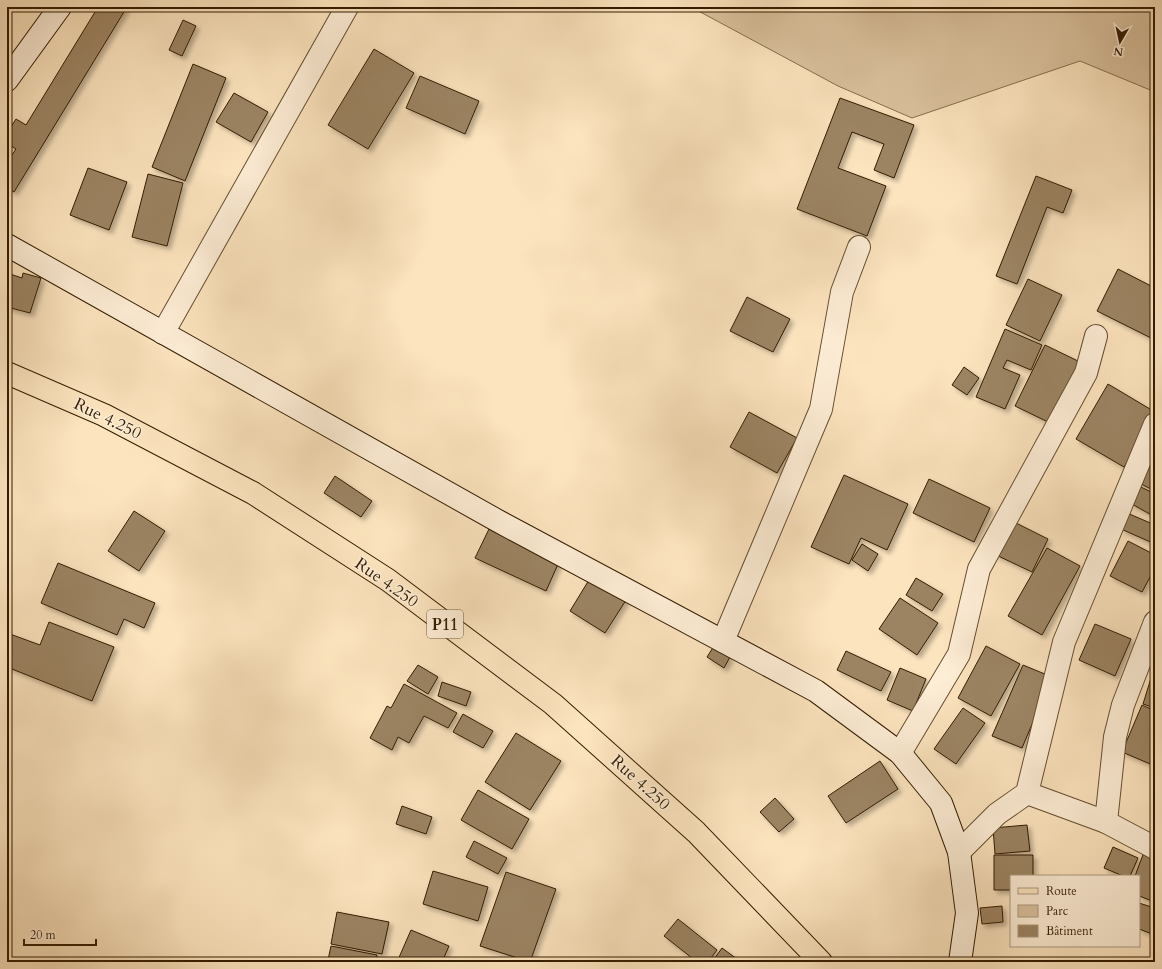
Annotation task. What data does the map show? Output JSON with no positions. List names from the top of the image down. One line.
{"streets":{"main road":["Rue 4.250","P11"]},"legend":["Route","Parc","Bâtiment"],"scale_bar":"20 m","north":"bottom"}
